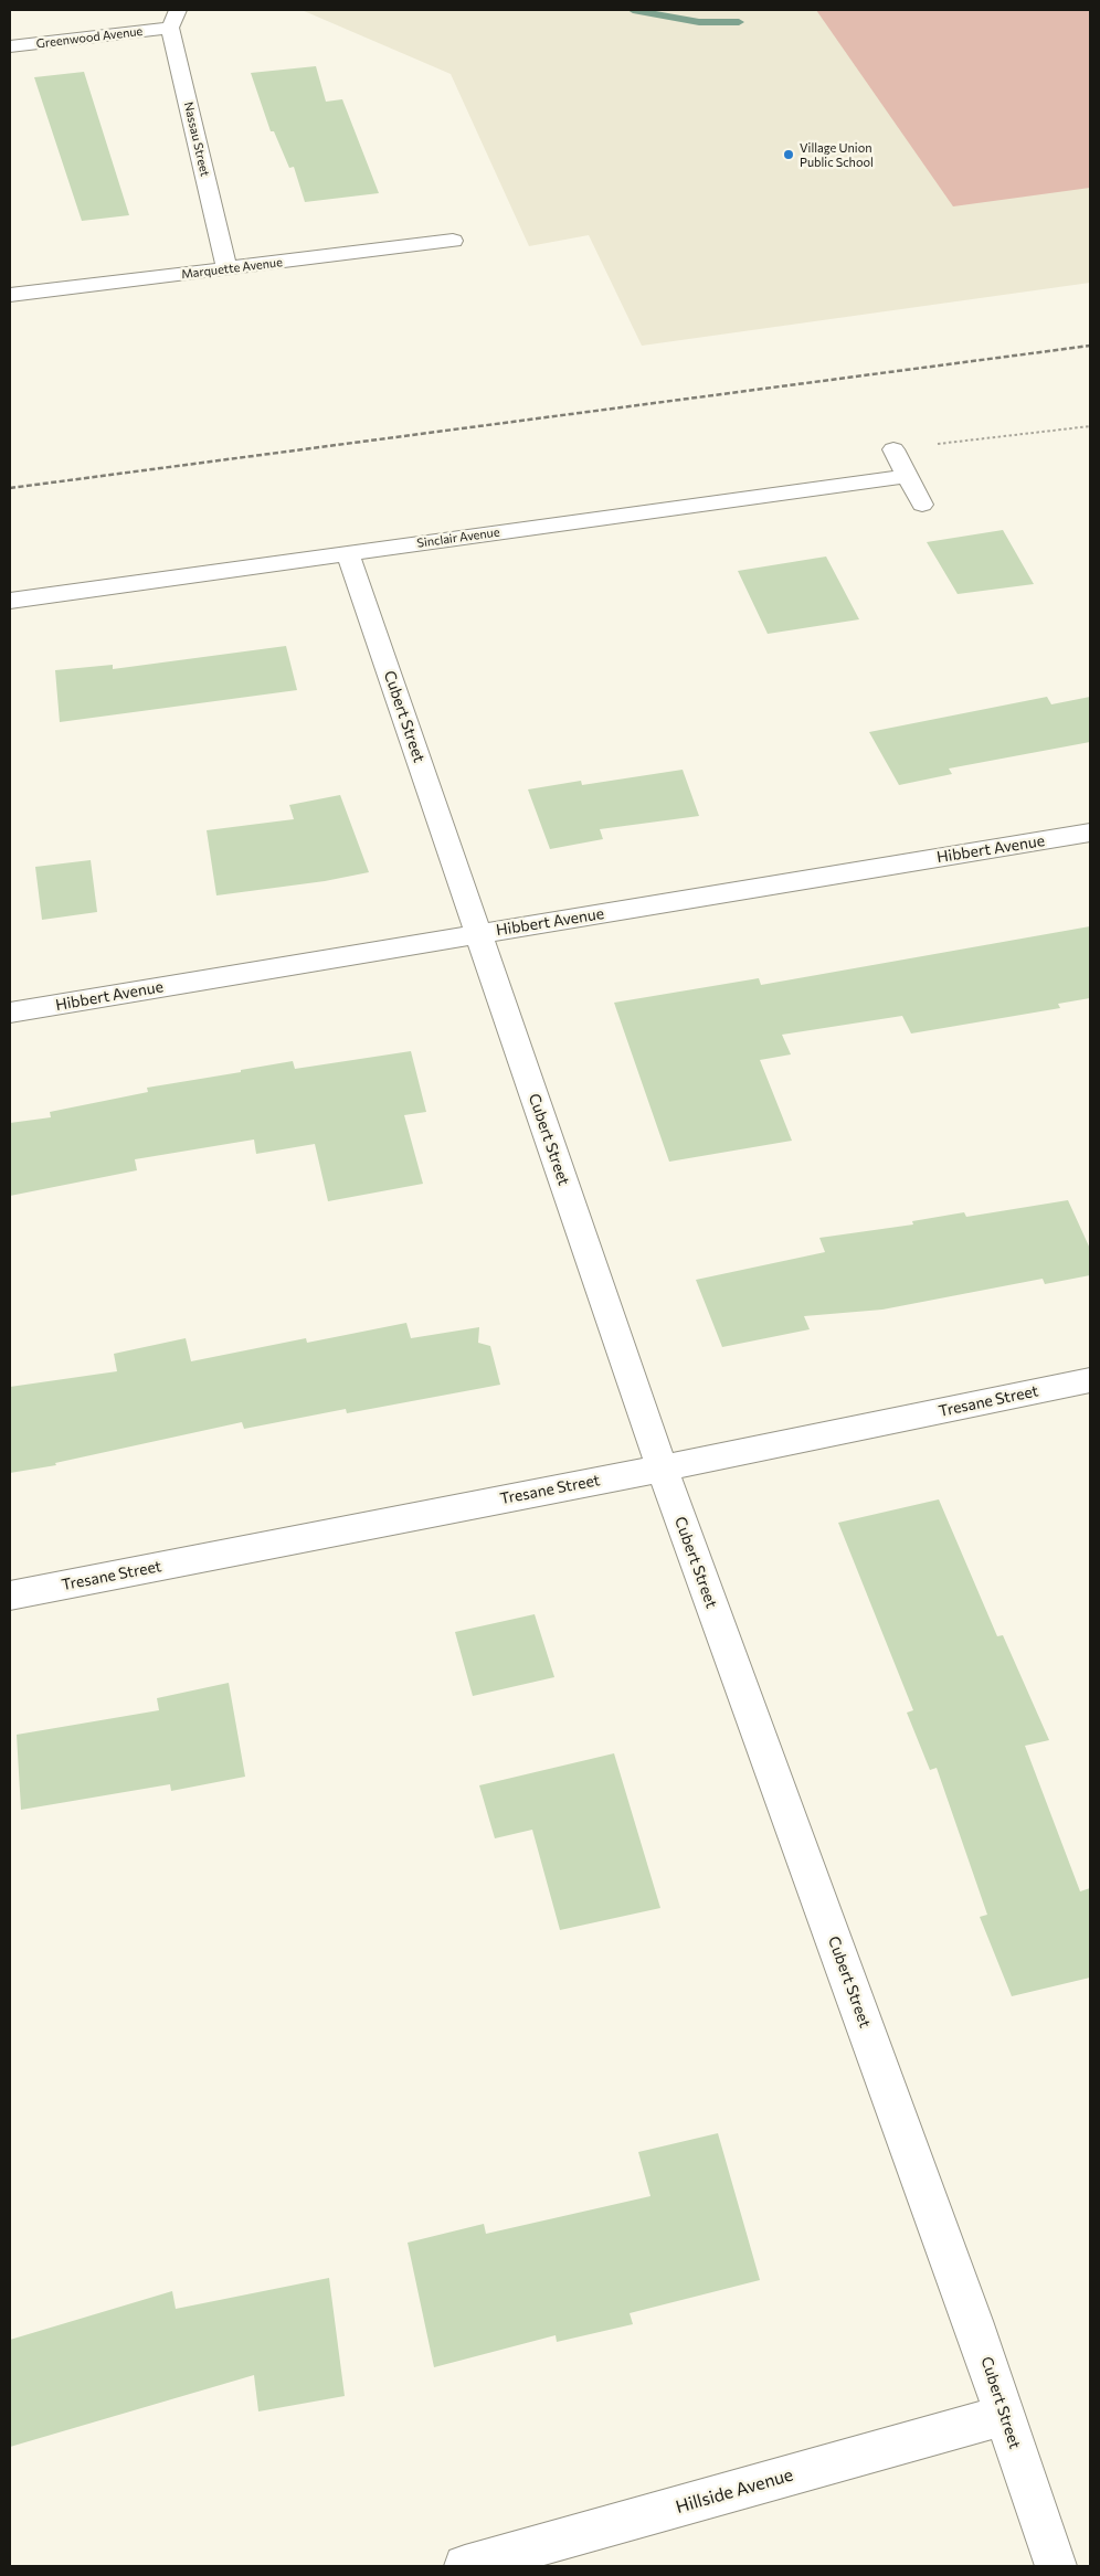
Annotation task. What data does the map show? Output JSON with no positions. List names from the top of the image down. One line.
{"streets":{"street":["Greenwood Avenue","Nassau Street","Marquette Avenue","Sinclair Avenue","Cubert Street","Hibbert Avenue","Tresane Street","Hillside Avenue"]},"crossings":[["Greenwood Avenue","Nassau Street"],["Nassau Street","Marquette Avenue"],["Sinclair Avenue","Cubert Street"],["Cubert Street","Hibbert Avenue"],["Cubert Street","Tresane Street"],["Cubert Street","Hillside Avenue"]],"places":["Village Union Public School"]}
